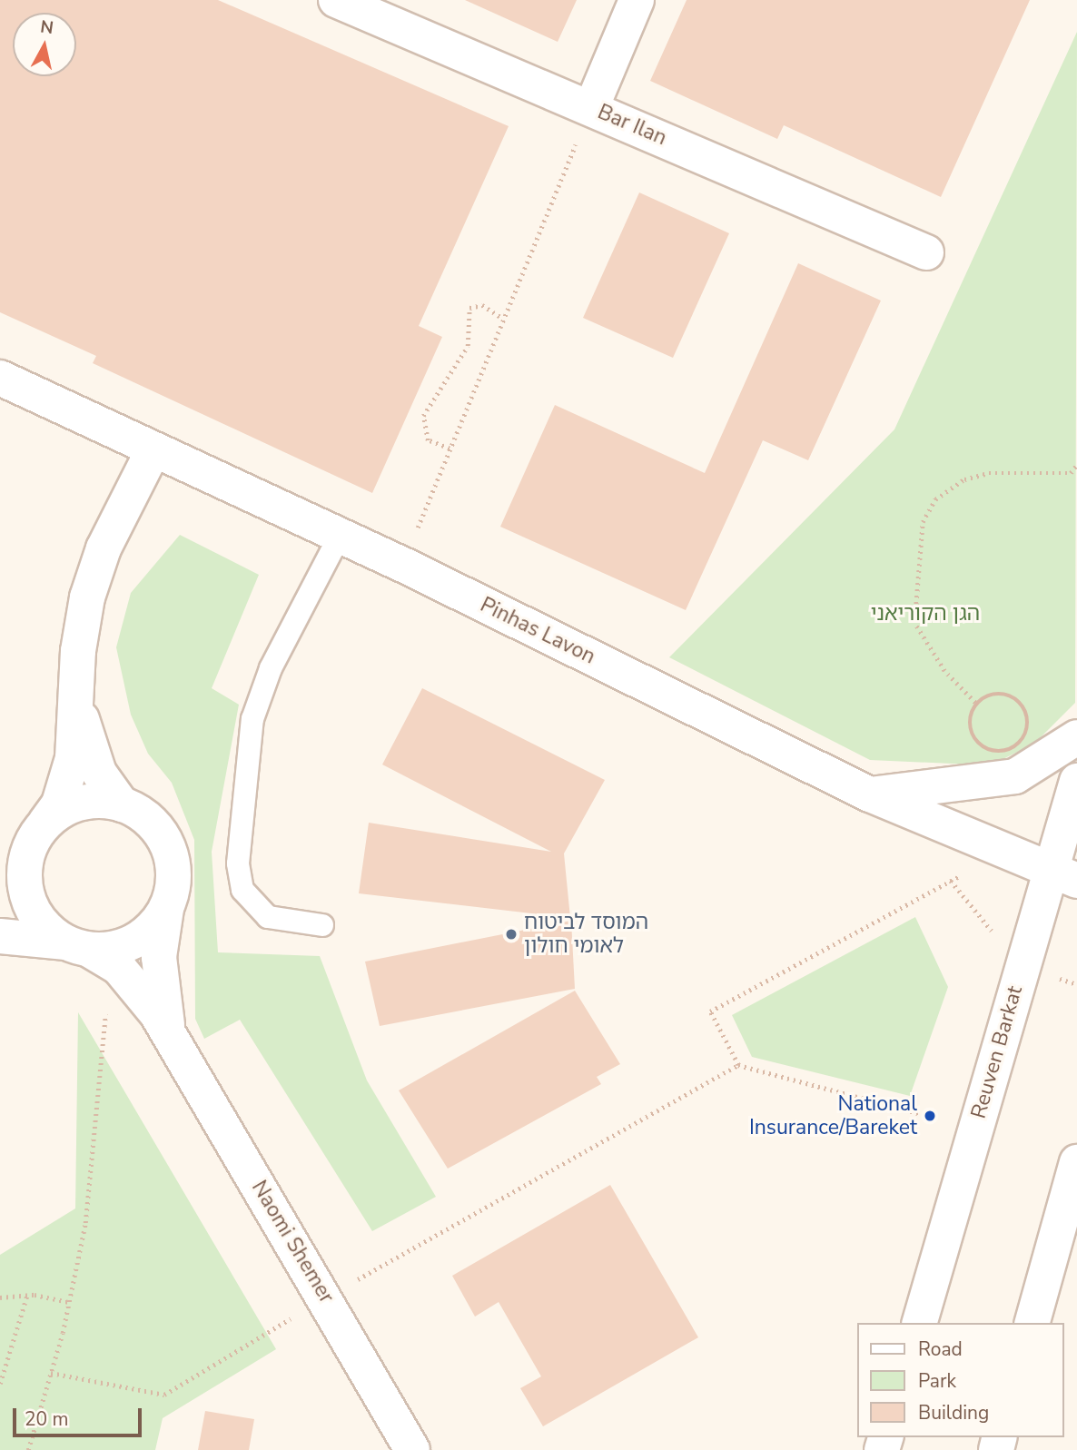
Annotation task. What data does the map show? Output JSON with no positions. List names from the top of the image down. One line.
{"streets":{"street":["Bar Ilan","Pinhas Lavon","Reuven Barkat","Naomi Shemer"]},"crossings":[["Pinhas Lavon","Reuven Barkat"]],"parks":["הגן הקוריאני"],"places":["המוסד לביטוח לאומי חולון","National Insurance/Bareket"],"legend":["Road","Park","Building"],"scale_bar":"20 m","north":"top"}
